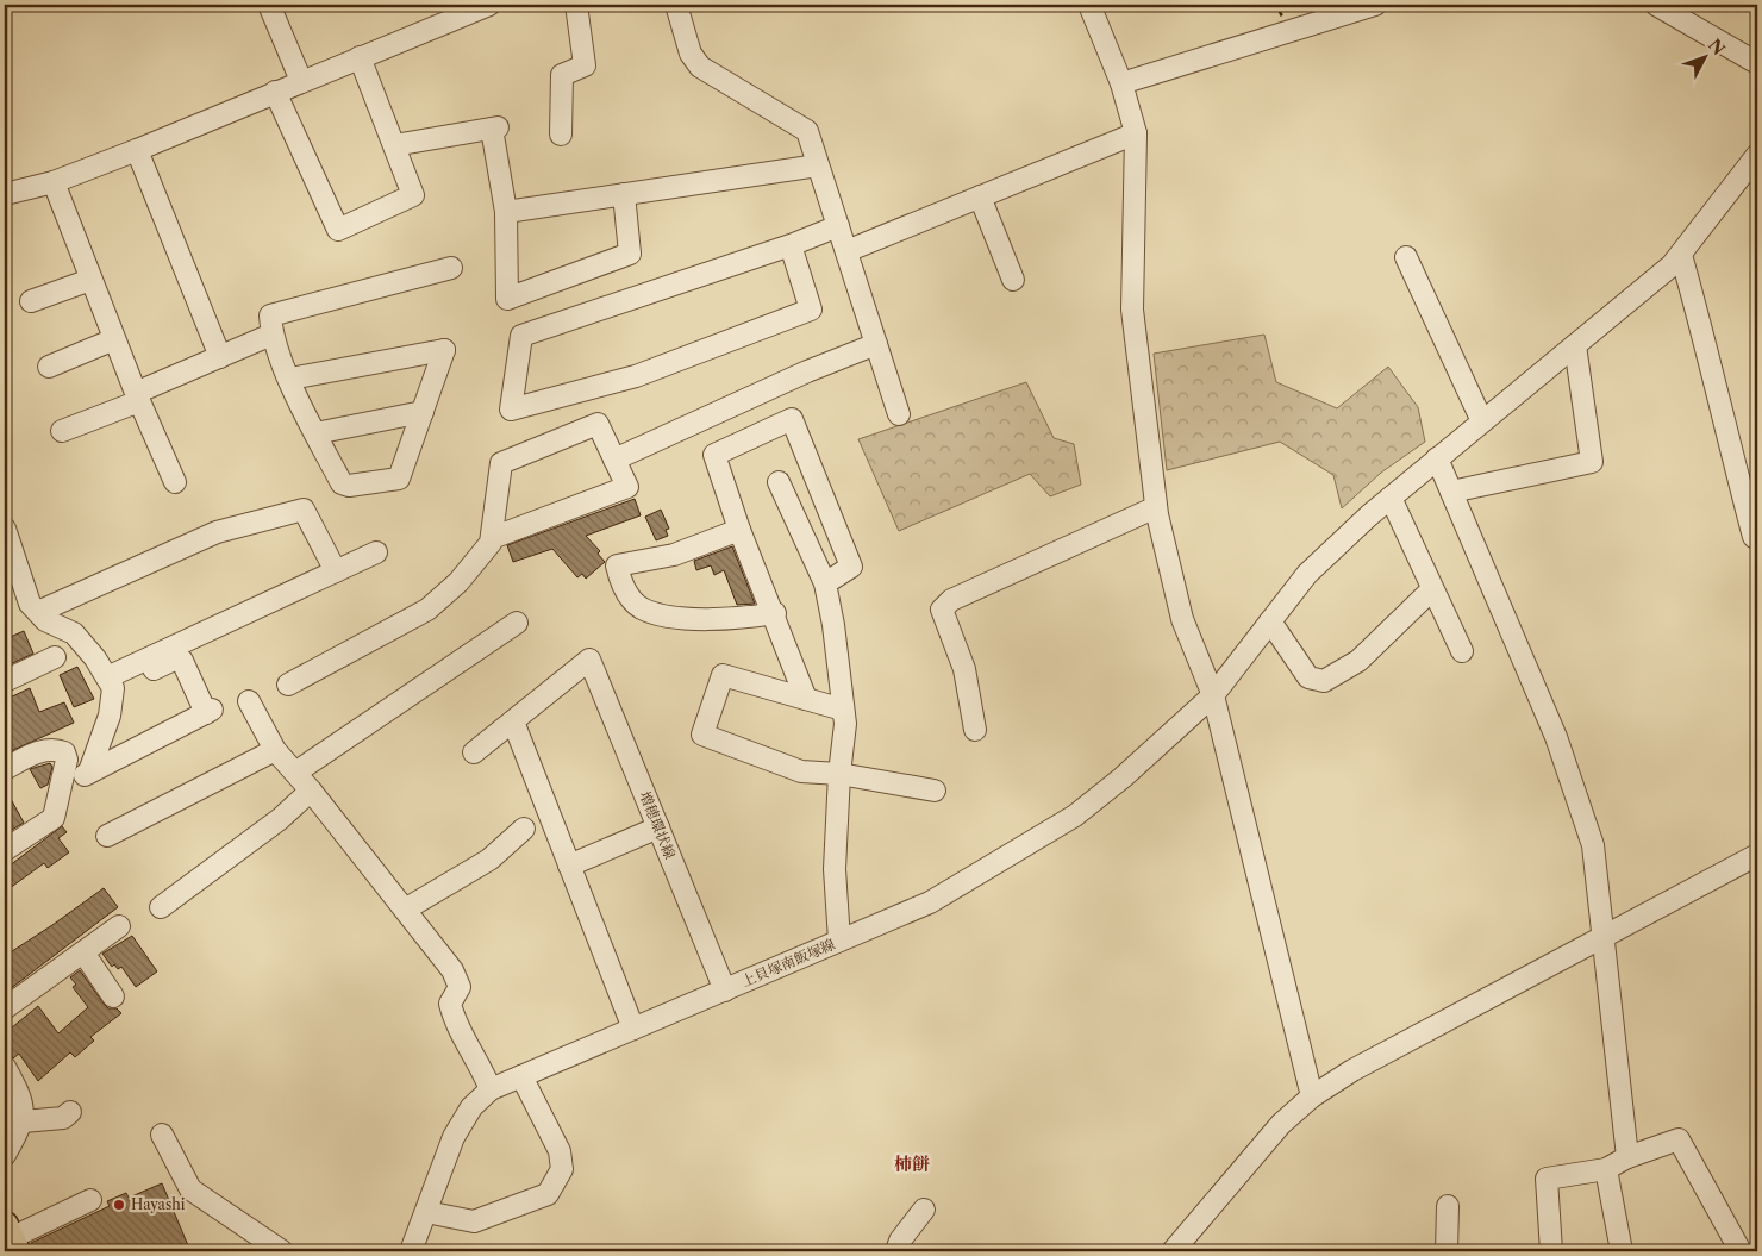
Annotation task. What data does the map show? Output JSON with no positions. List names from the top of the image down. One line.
{"streets":{"street":["増穂環状線","上貝塚南飯塚線"]},"crossings":[["増穂環状線","上貝塚南飯塚線"]],"districts":["柿餅"],"places":["Hayashi"],"north":"top right"}
